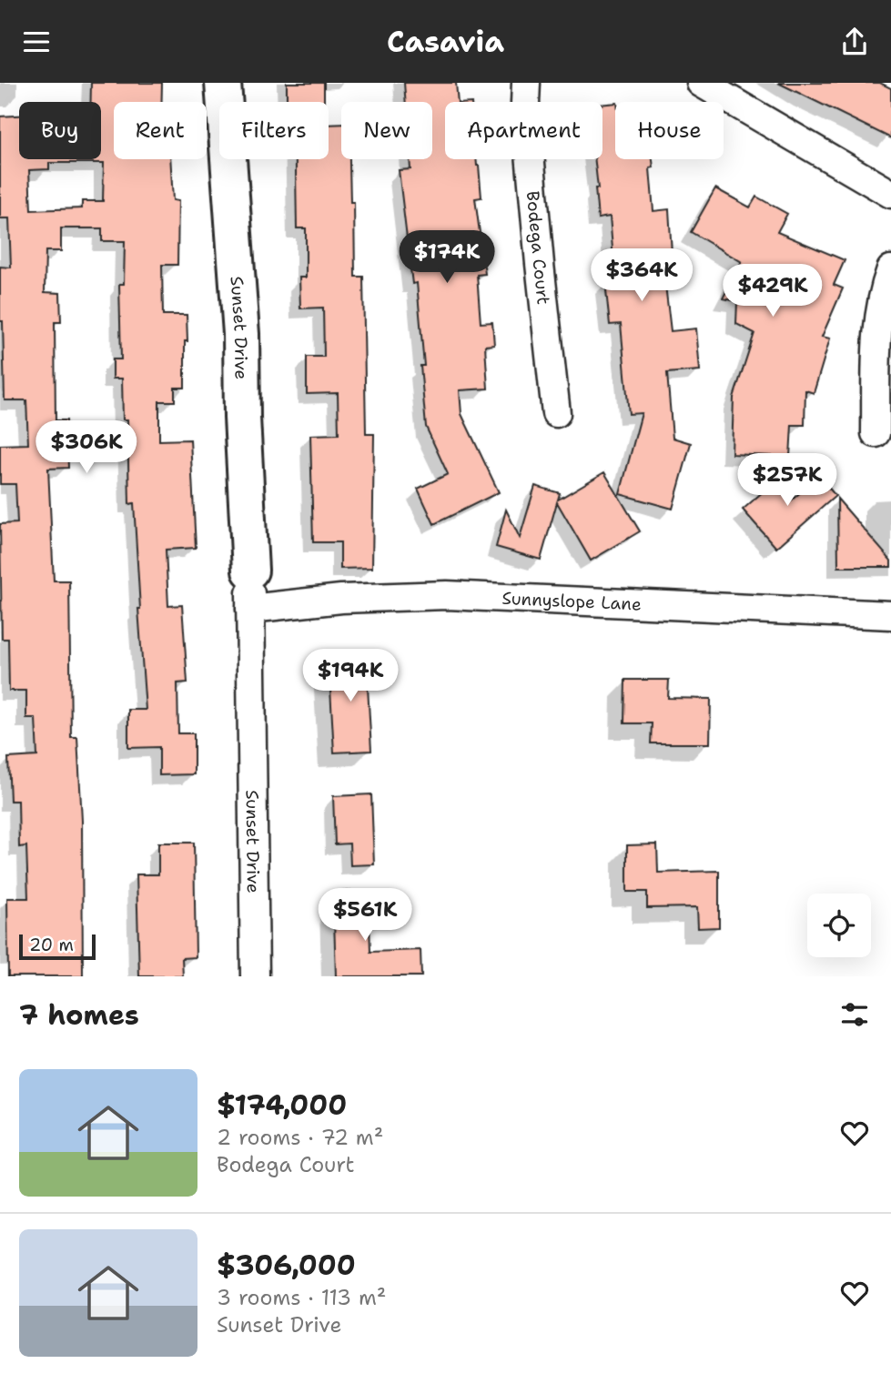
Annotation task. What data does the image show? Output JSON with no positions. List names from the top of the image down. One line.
{"streets":{"street":["Bodega Court","Sunset Drive","Sunnyslope Lane"]},"crossings":[["Sunset Drive","Sunnyslope Lane"]],"scale_bar":"20 m","page":{"header":"Casavia","chip":["Buy","Rent","Filters","New","Apartment","House"],"price":["$174K","$364K","$429K","$306K","$257K","$194K","$561K"],"scale":"20 m","heading":"7 homes","list":[{"name":"$174,000","note":"2 rooms · 72 m² · Bodega Court"},{"name":"$306,000","note":"3 rooms · 113 m² · Sunset Drive"}]}}
